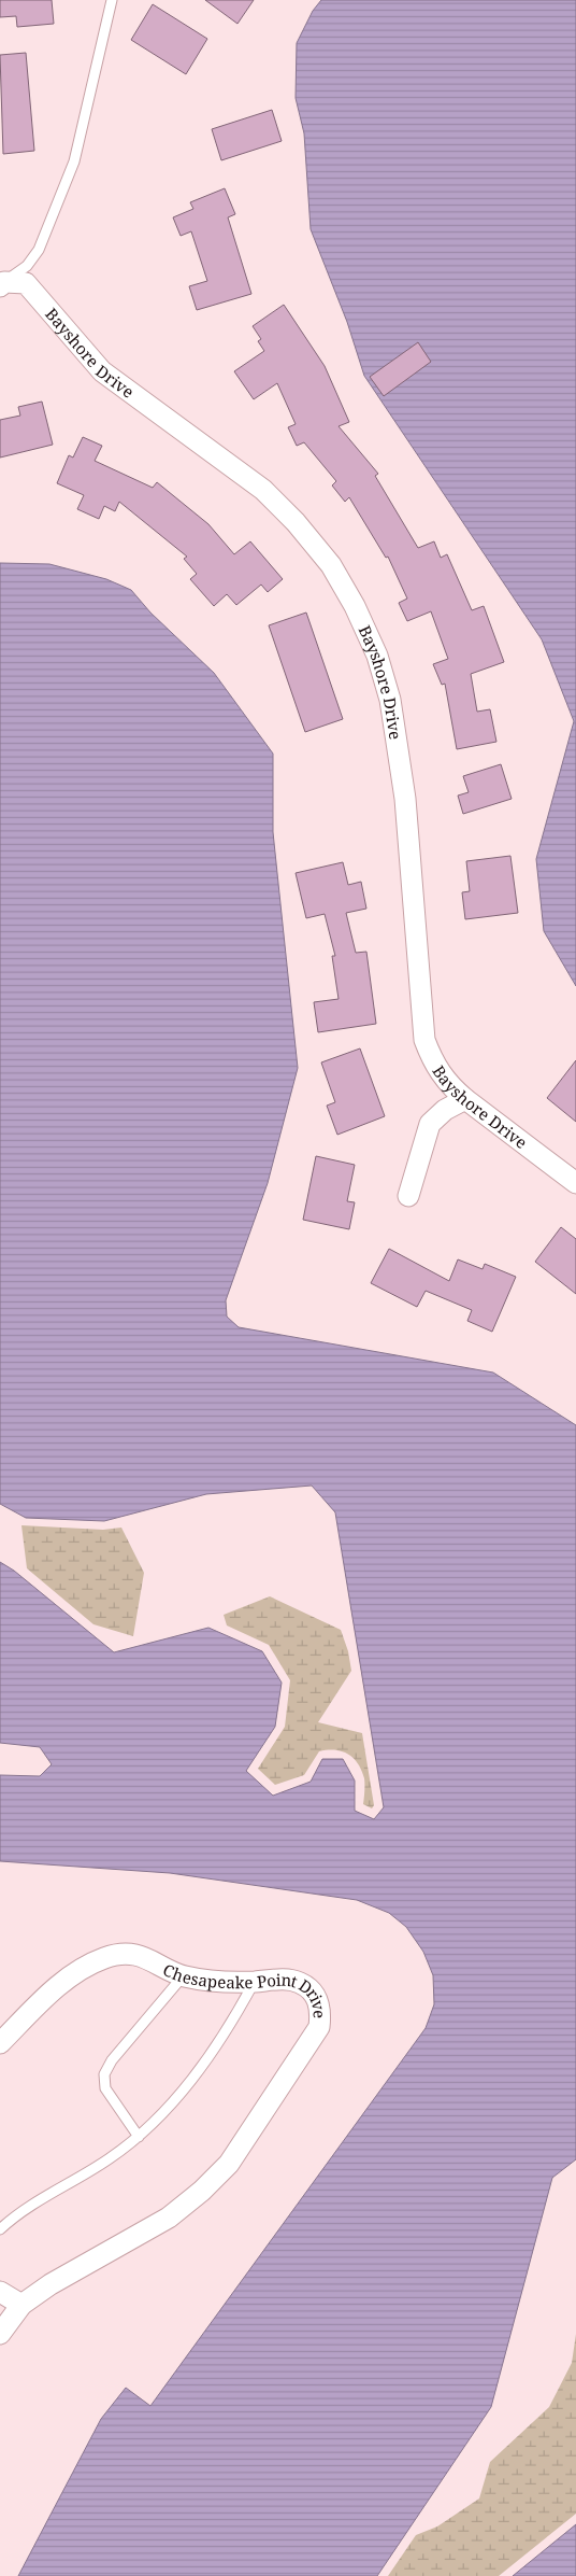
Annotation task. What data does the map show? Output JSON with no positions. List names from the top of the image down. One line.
{"streets":{"street":["Bayshore Drive","Chesapeake Point Drive"]}}
